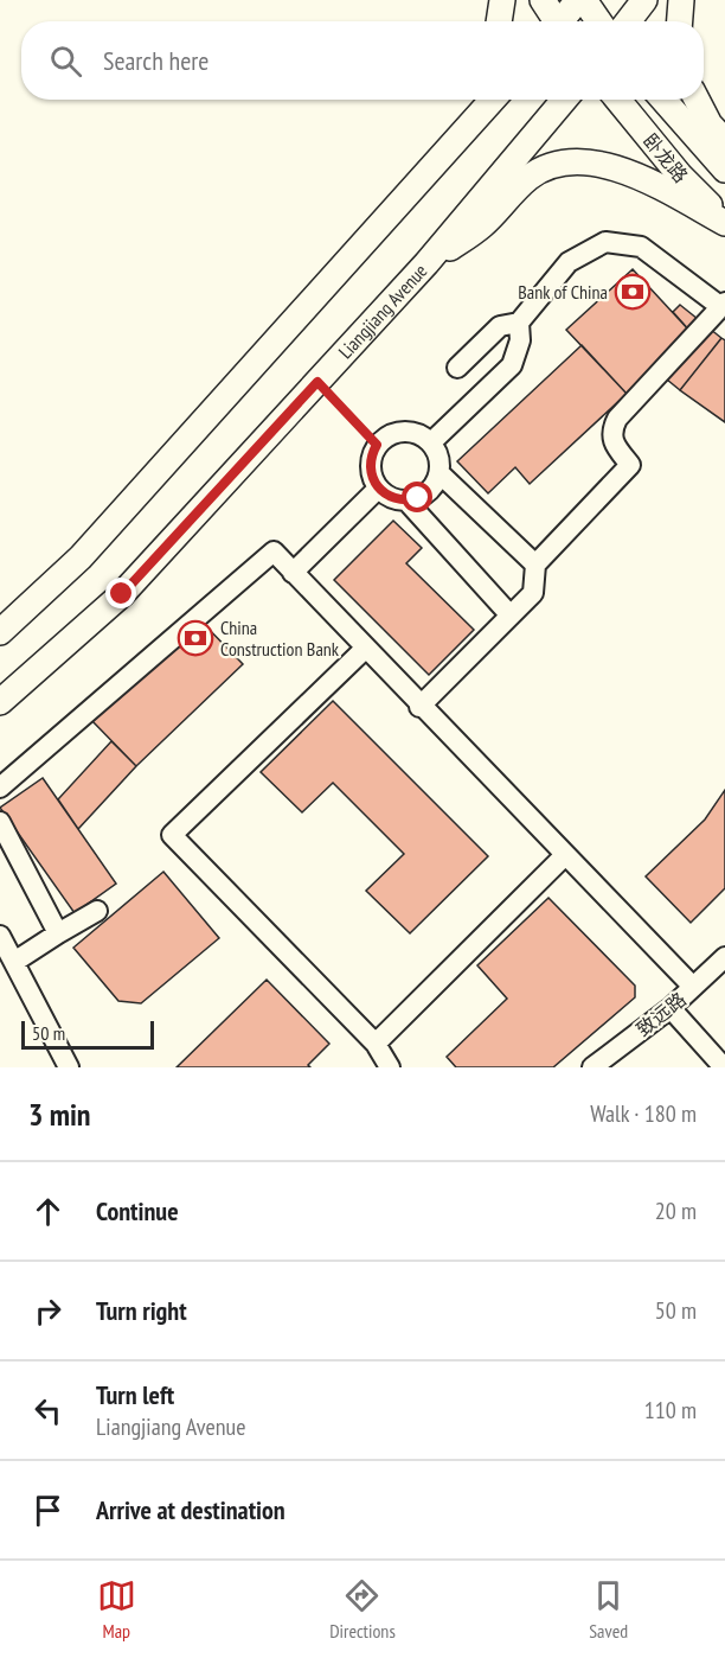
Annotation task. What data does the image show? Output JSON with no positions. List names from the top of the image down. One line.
{"streets":{"main road":["卧龙路","Liangjiang Avenue"],"street":["致远路"]},"places":{"bank":["Bank of China","China Construction Bank"]},"scale_bar":"50 m","page":{"search":"Search here","scale":"50 m","heading":["3 min","Walk · 180 m"],"list":[["Continue","20 m"],["Turn right","50 m"],["Turn left","Liangjiang Avenue","110 m"],"Arrive at destination"],"nav":["Map","Directions","Saved"]}}
